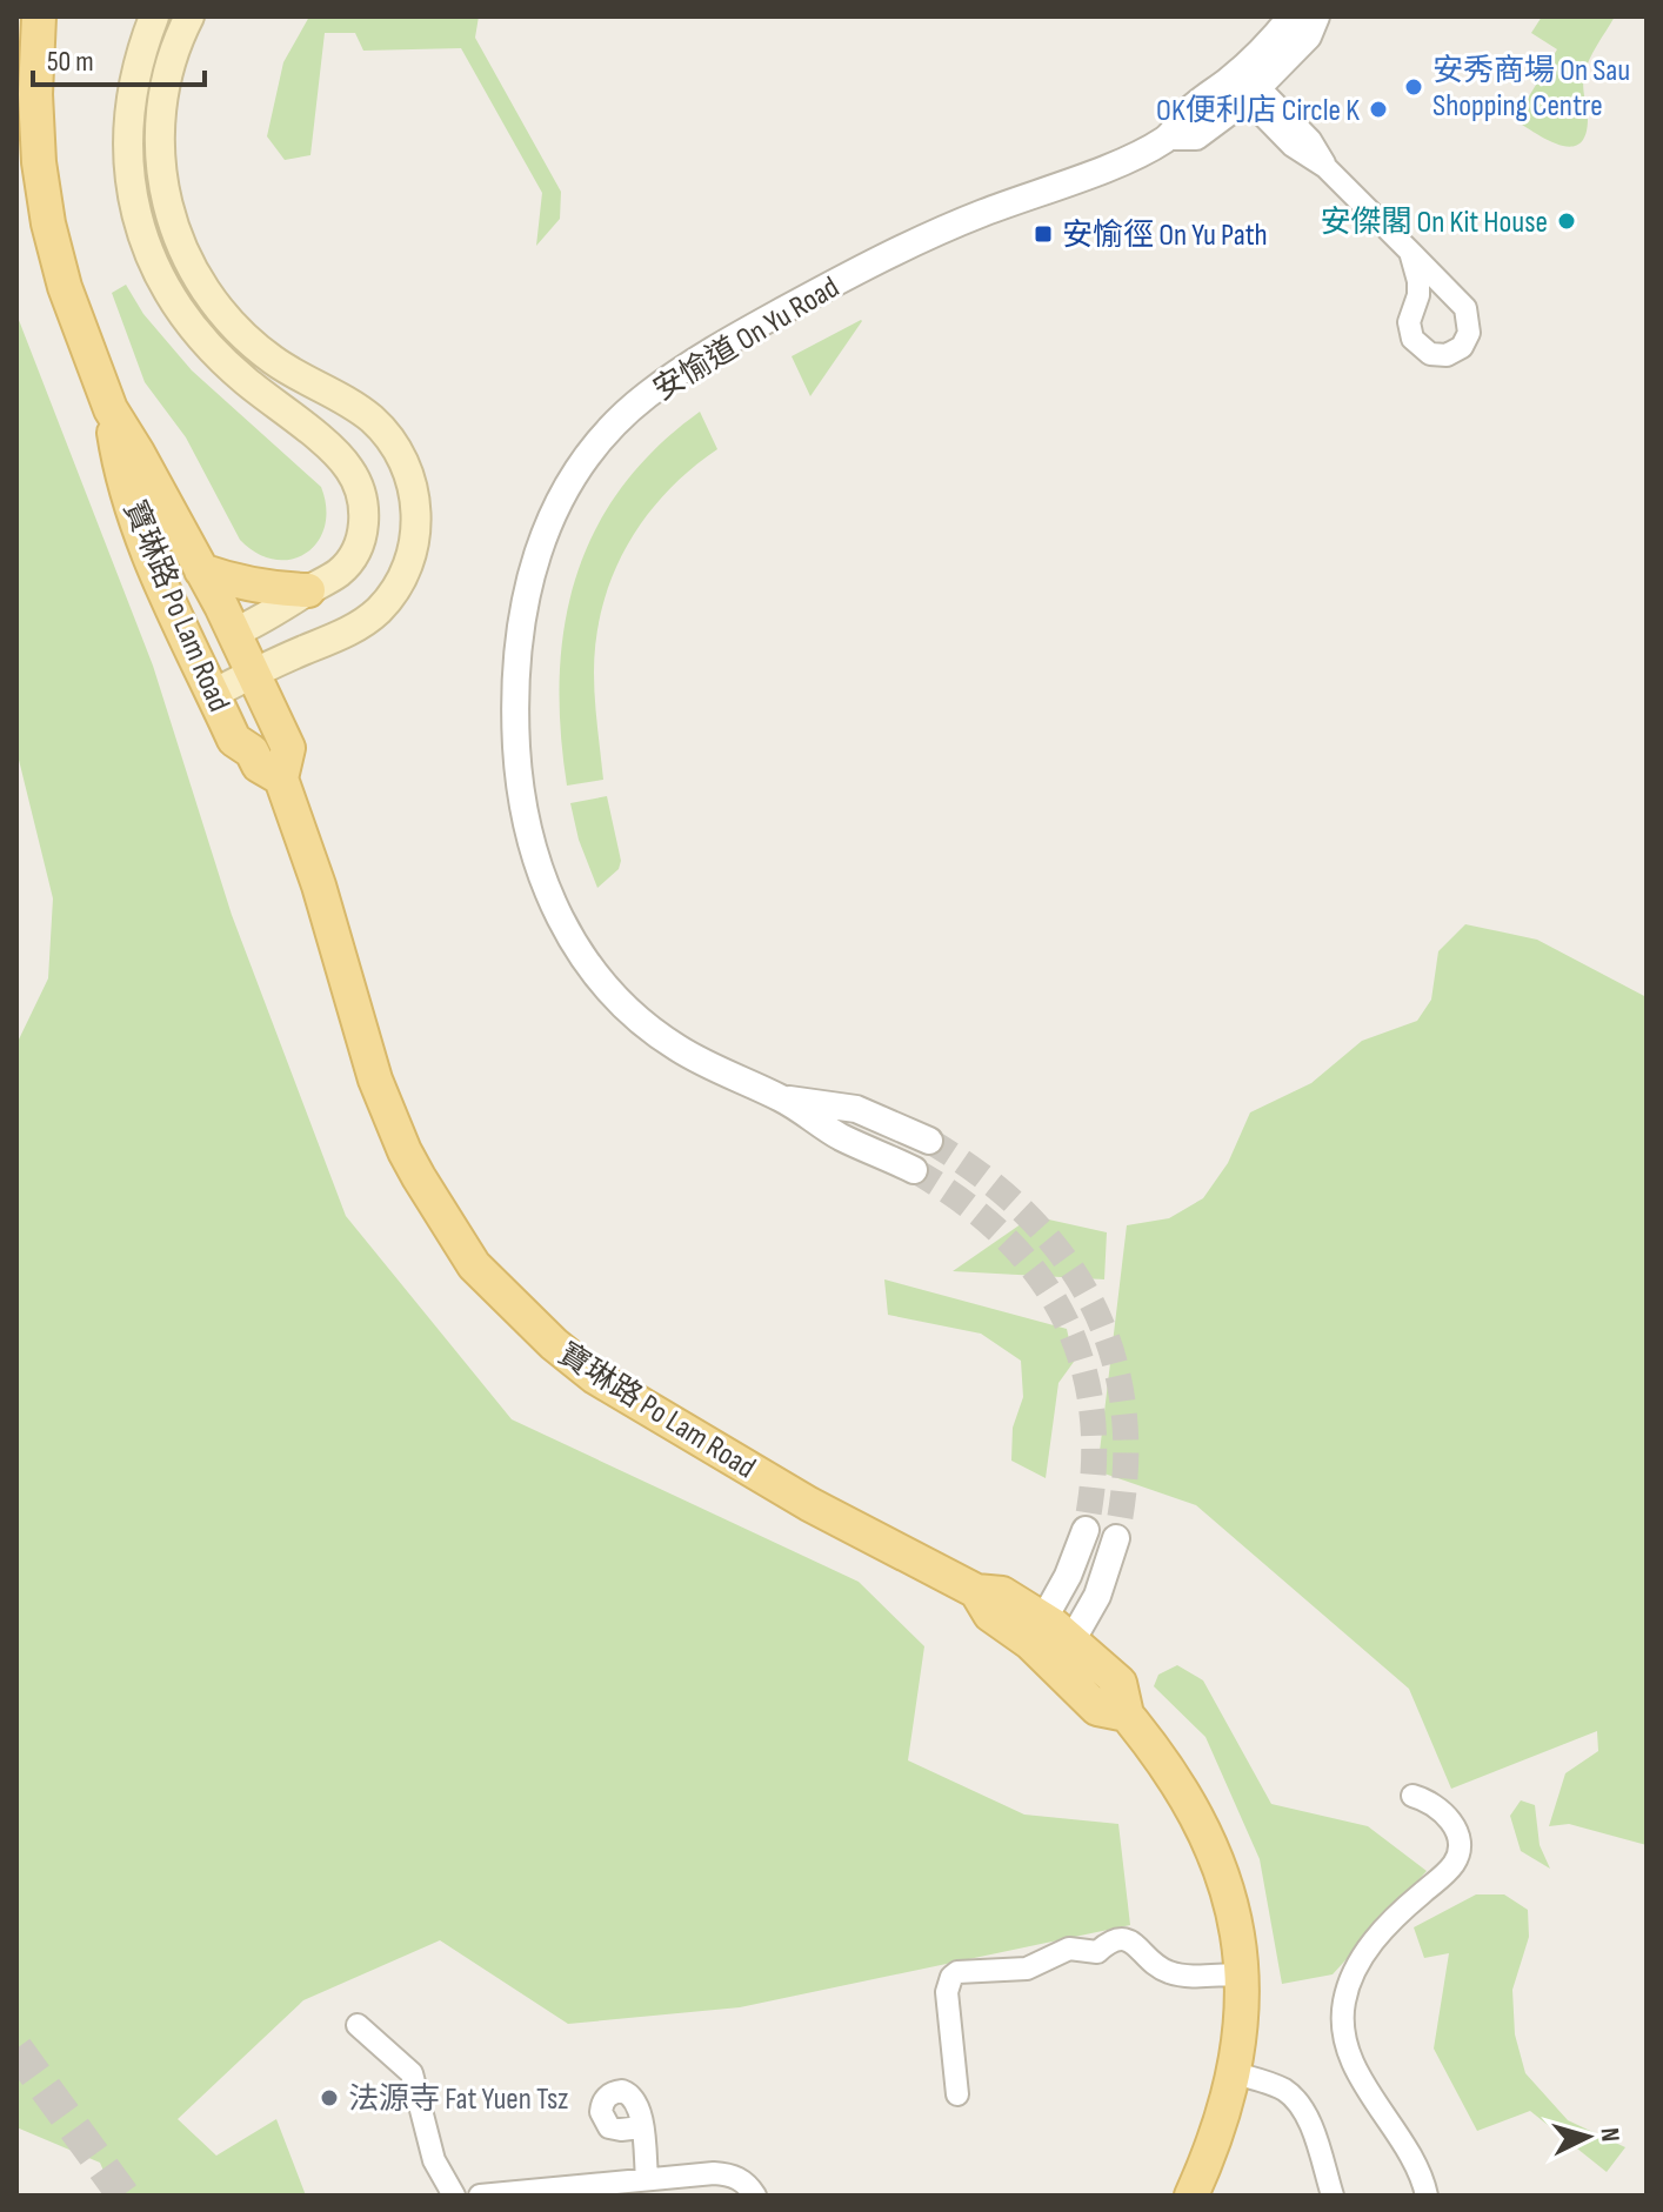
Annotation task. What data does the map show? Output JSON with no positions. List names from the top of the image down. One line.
{"streets":{"main road":["寶琳路 Po Lam Road"],"street":["安愉道 On Yu Road"]},"places":{"other":["安秀商場 On Sau Shopping Centre","OK便利店 Circle K","安傑閣 On Kit House","法源寺 Fat Yuen Tsz"],"transit":["安愉徑 On Yu Path"]},"scale_bar":"50 m","north":"right"}
